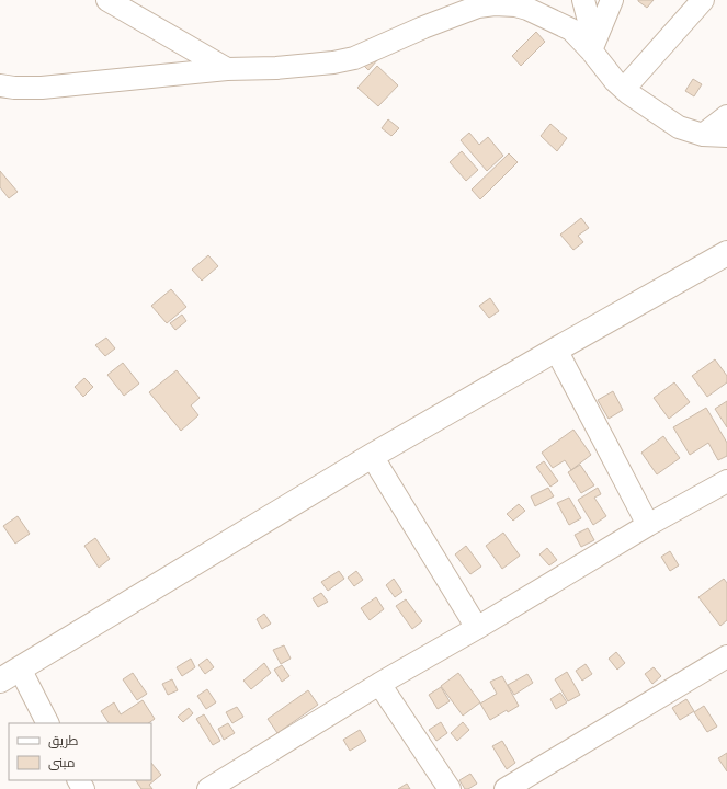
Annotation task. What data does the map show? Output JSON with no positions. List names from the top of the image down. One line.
{"legend":["طريق","مبنى"]}
